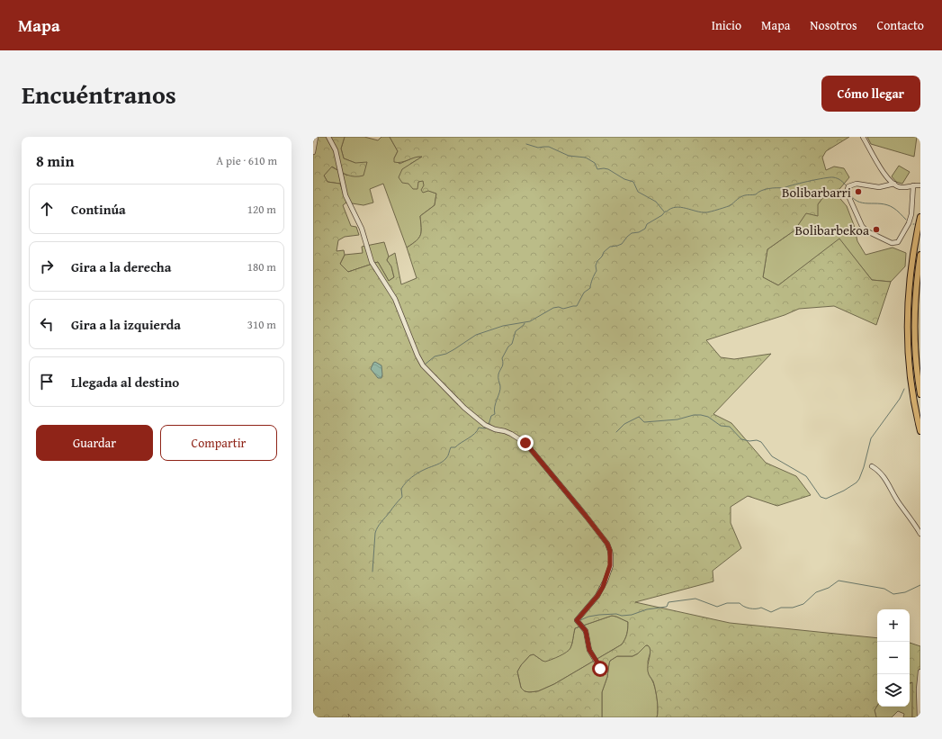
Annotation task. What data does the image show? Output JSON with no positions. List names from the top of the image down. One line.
{"places":["Bolibarbarri","Bolibarbekoa"],"page":{"header":"Mapa","nav":["Inicio","Mapa","Nosotros","Contacto"],"title":"Encuéntranos","buttons":["Cómo llegar",["Guardar","Compartir"]],"heading":["8 min","A pie · 610 m"],"list":[["Continúa","120 m"],["Gira a la derecha","180 m"],["Gira a la izquierda","310 m"],"Llegada al destino"],"map_buttons":["+","−"]}}
